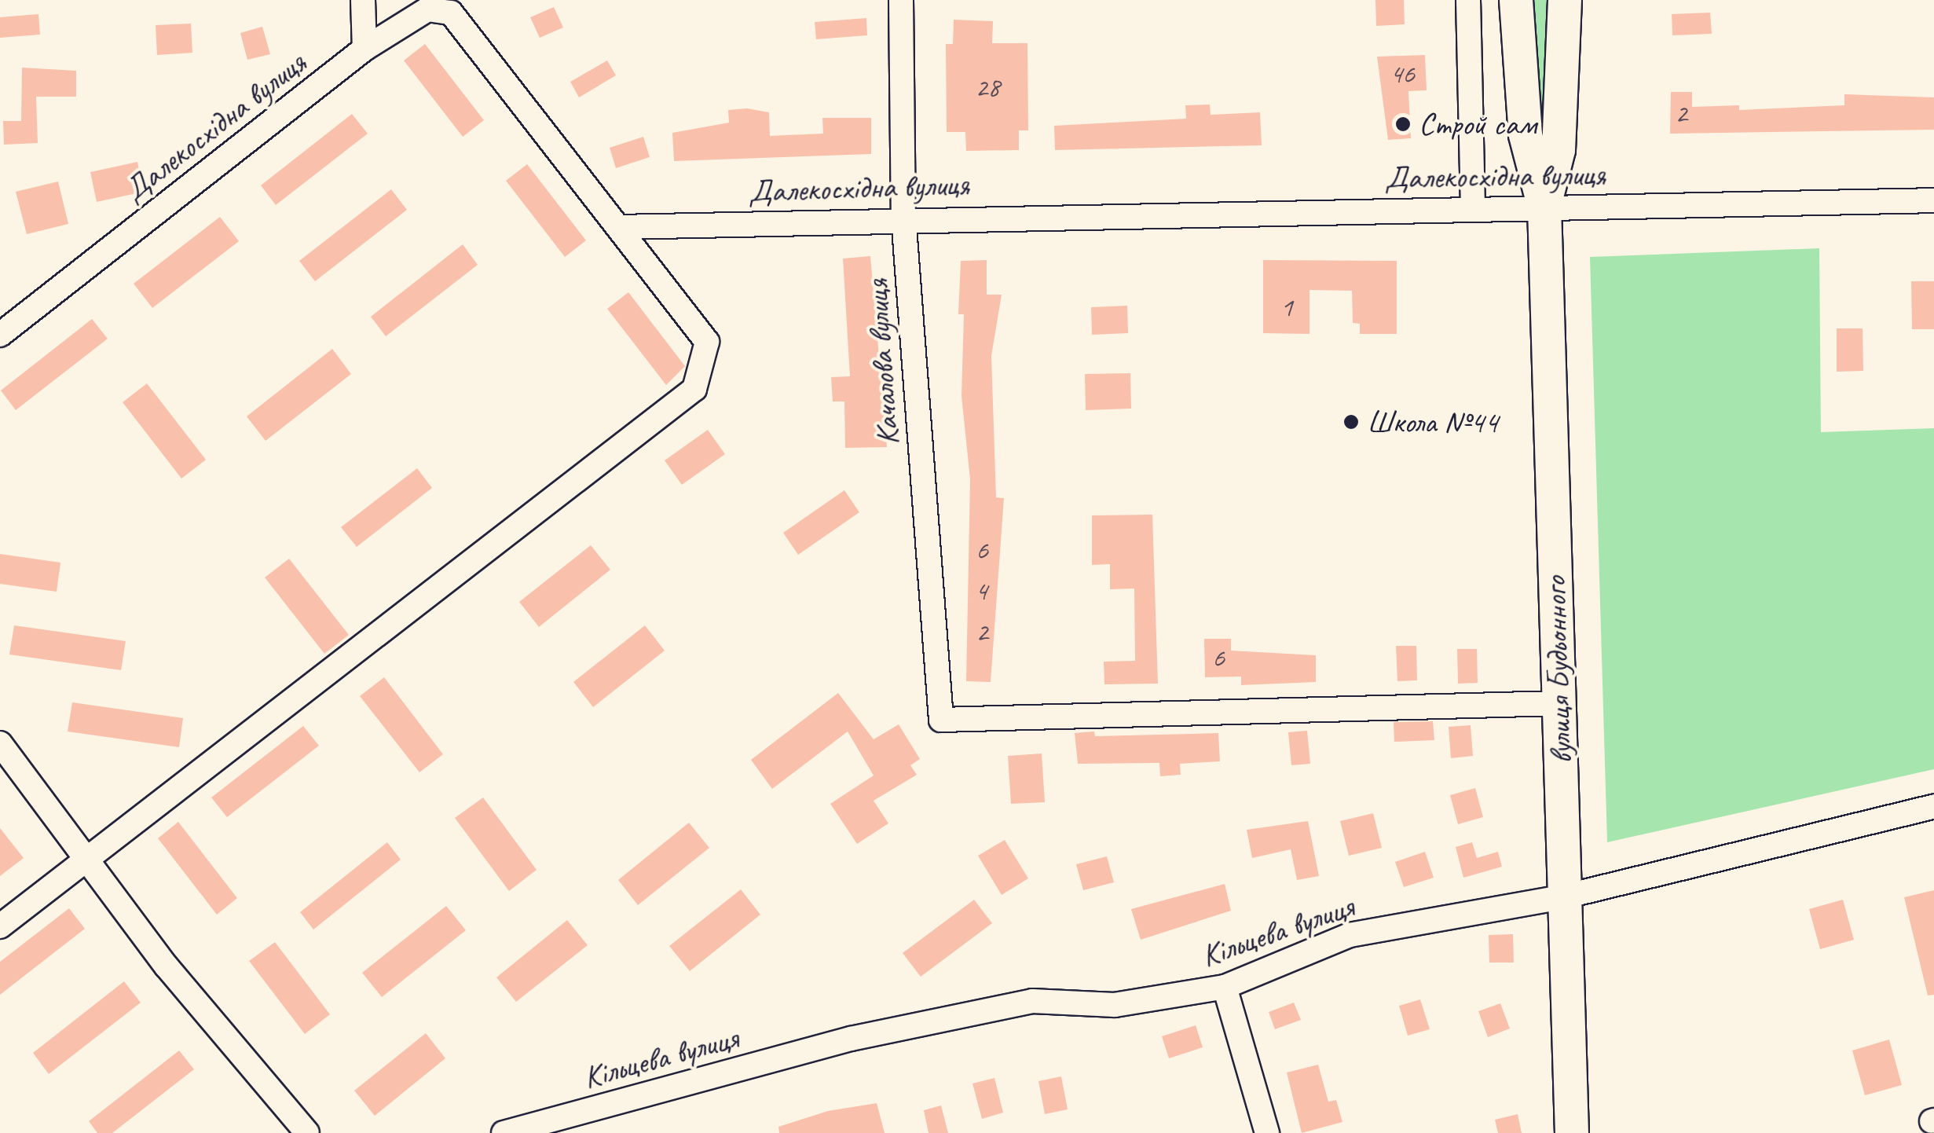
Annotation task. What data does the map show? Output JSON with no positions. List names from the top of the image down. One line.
{"streets":{"main road":["вулиця Будьонного"],"street":["Далекосхідна вулиця","Качалова вулиця","Кільцева вулиця"]},"crossings":[["Далекосхідна вулиця","Качалова вулиця"],["Далекосхідна вулиця","вулиця Будьонного"],["Качалова вулиця","вулиця Будьонного"],["вулиця Будьонного","Кільцева вулиця"]],"places":["Строй сам","Школа №44"],"house_numbers":["46","28","2","1","6","4","2","6"]}
